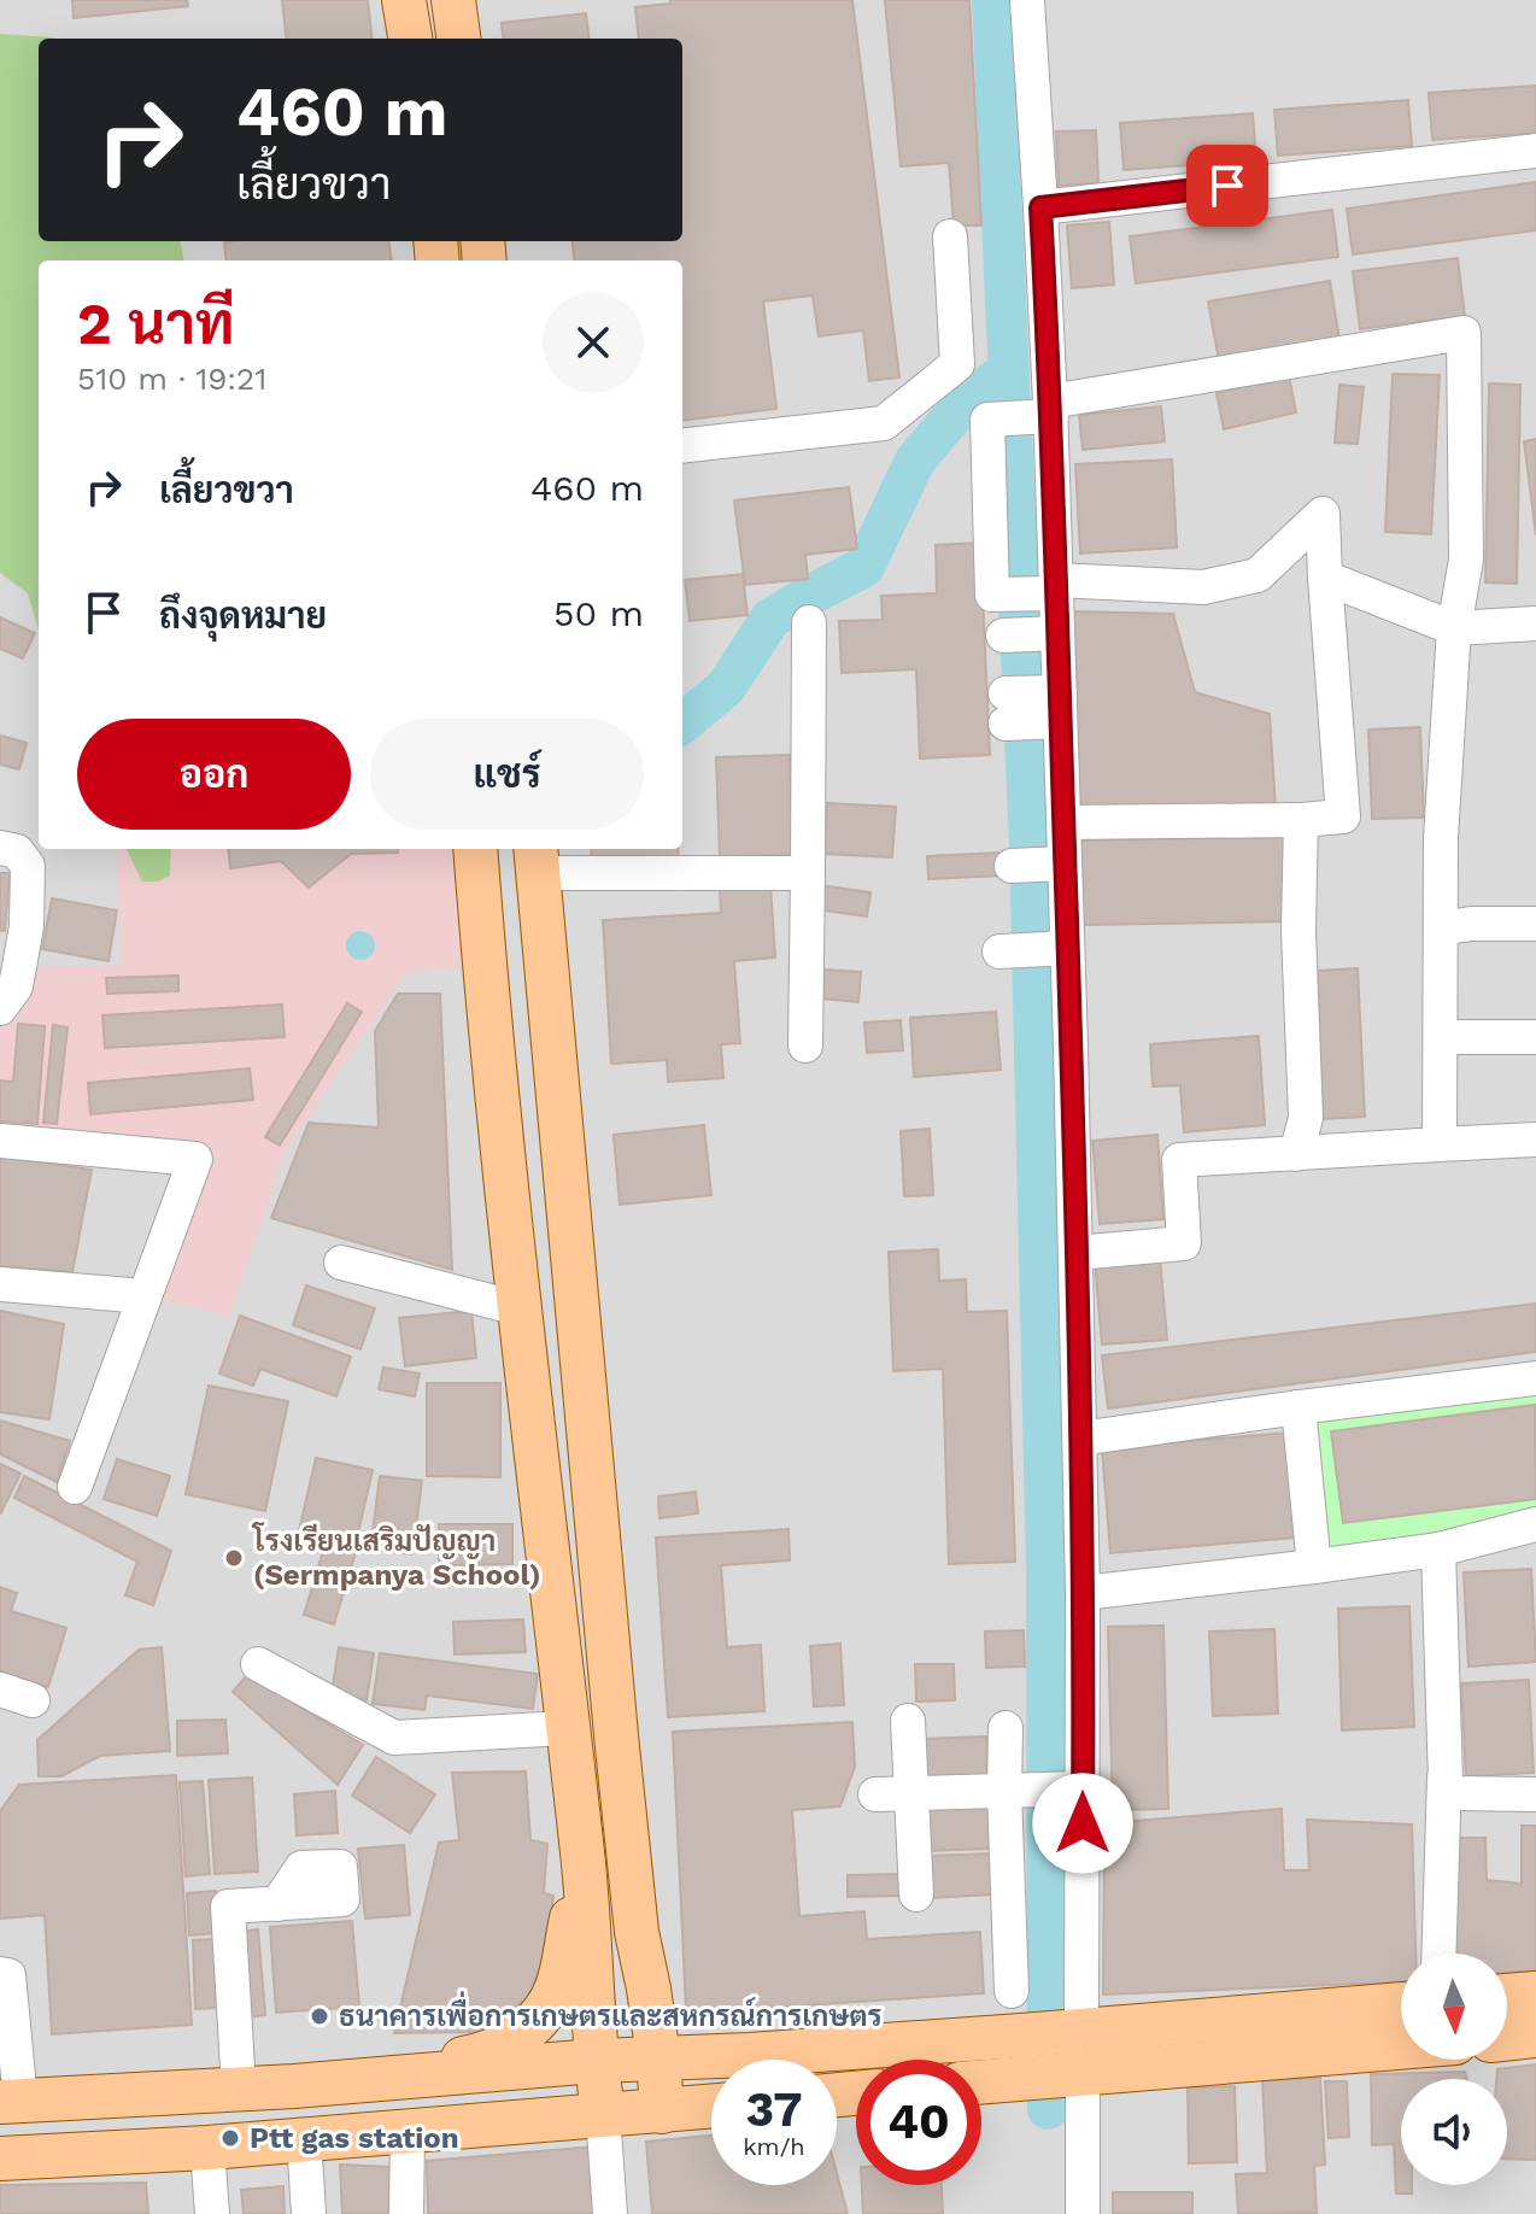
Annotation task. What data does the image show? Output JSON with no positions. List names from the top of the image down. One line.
{"places":["โรงเรียนเสริมปัญญา (Sermpanya School)","ธนาคารเพื่อการเกษตรและสหกรณ์การเกษตร","Ptt gas station"],"north":"bottom","page":{"turn":["460 m","เลี้ยวขวา"],"heading":["2 นาที","510 m · 19:21"],"list":[{"name":"เลี้ยวขวา","value":"460 m"},{"name":"ถึงจุดหมาย","value":"50 m"}],"buttons":["ออก","แชร์"],"speed":"37 km/h","limit":"40"}}
